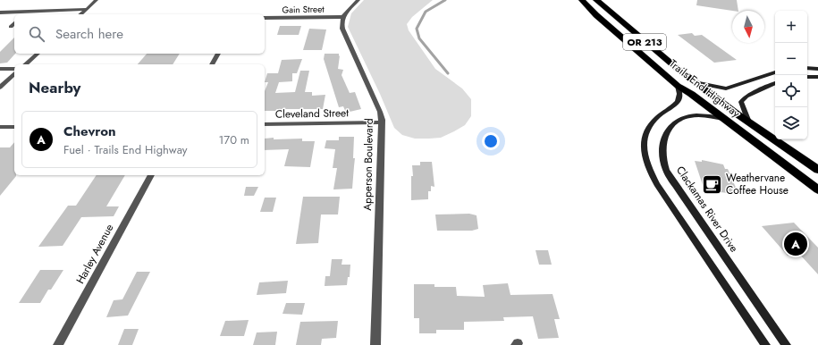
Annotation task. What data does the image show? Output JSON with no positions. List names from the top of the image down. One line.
{"streets":{"highway":["OR 213","Trails End Highway"],"main road":["Clackamas River Drive"],"street":["Gain Street","Cleveland Street","Apperson Boulevard","Harley Avenue"]},"crossings":[["Gain Street","Apperson Boulevard"],["Trails End Highway","Clackamas River Drive"],["Cleveland Street","Apperson Boulevard"]],"places":{"cafe":["Weathervane Coffee House"]},"north":"bottom","page":{"map_buttons":["+","−"],"search":"Search here","heading":"Nearby","list":[{"mark":"A","name":"Chevron","note":"Fuel · Trails End Highway","value":"170 m"}],"pins":"A"}}
